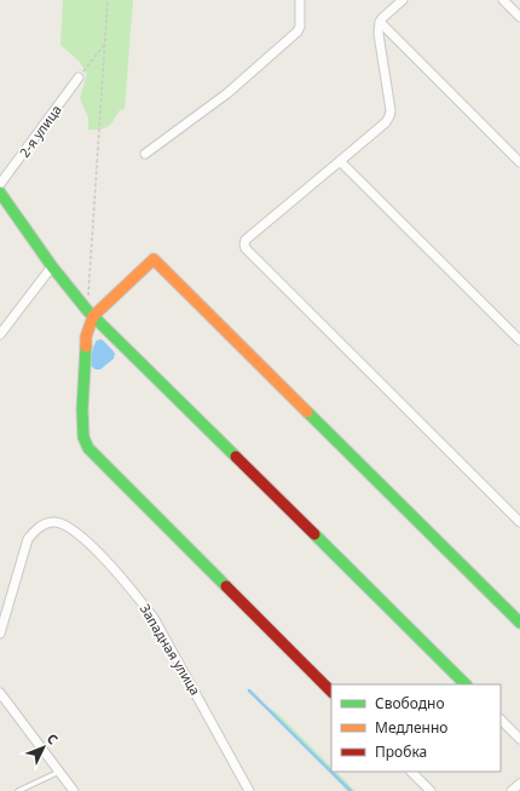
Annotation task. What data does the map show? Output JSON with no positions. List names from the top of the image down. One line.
{"streets":{"street":["2-я улица","Западная улица"]},"legend":["Свободно","Медленно","Пробка"],"north":"top right"}
